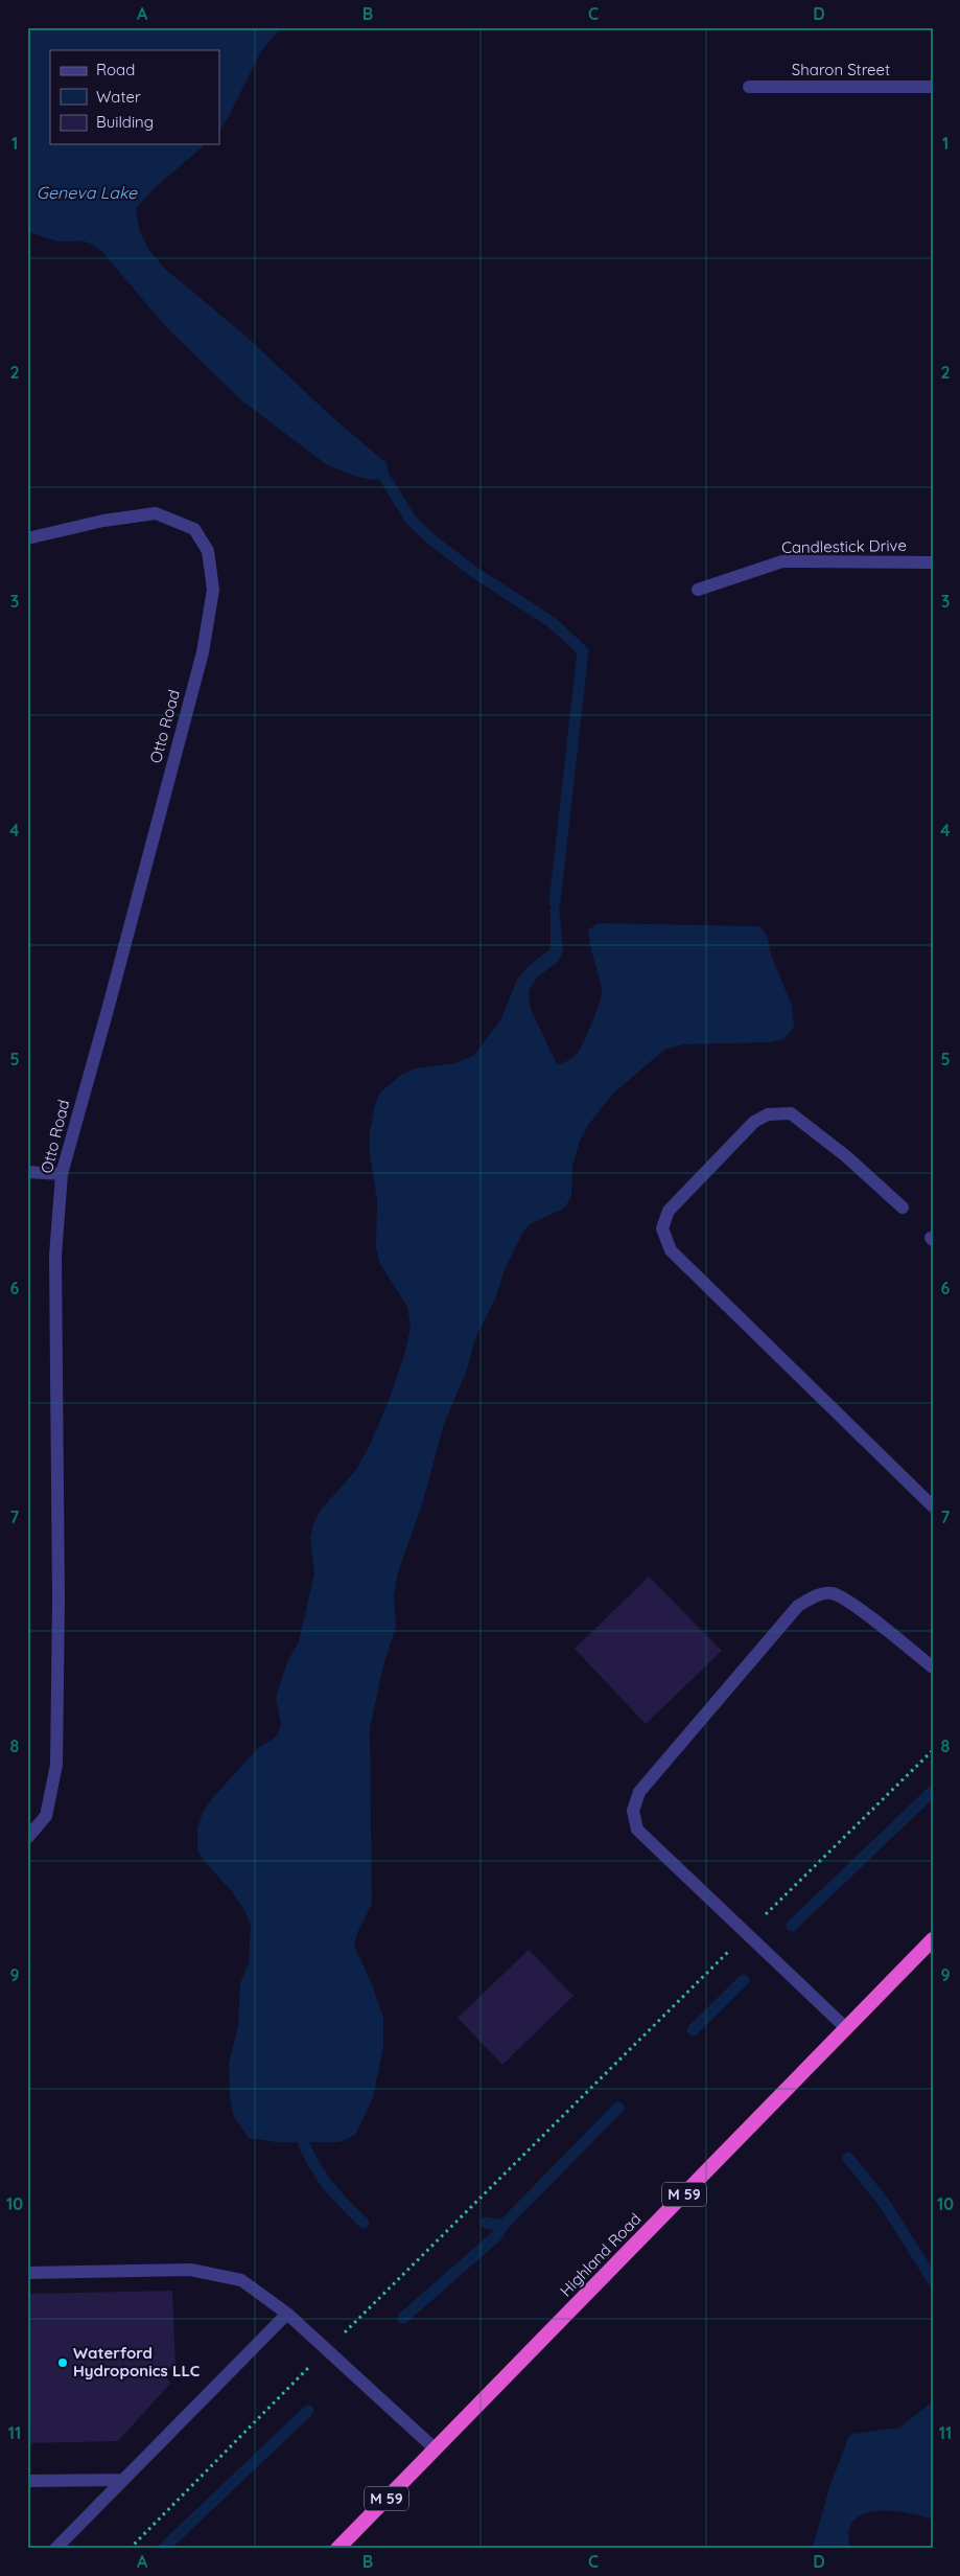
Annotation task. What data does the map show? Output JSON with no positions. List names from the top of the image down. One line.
{"streets":{"highway":["M 59","Highland Road"],"street":["Sharon Street","Candlestick Drive","Otto Road"]},"water":["Geneva Lake"],"places":["Waterford Hydroponics LLC"],"legend":["Road","Water","Building"],"grid":{"columns":["A","B","C","D"],"rows":["1","2","3","4","5","6","7","8","9","10","11"]}}
